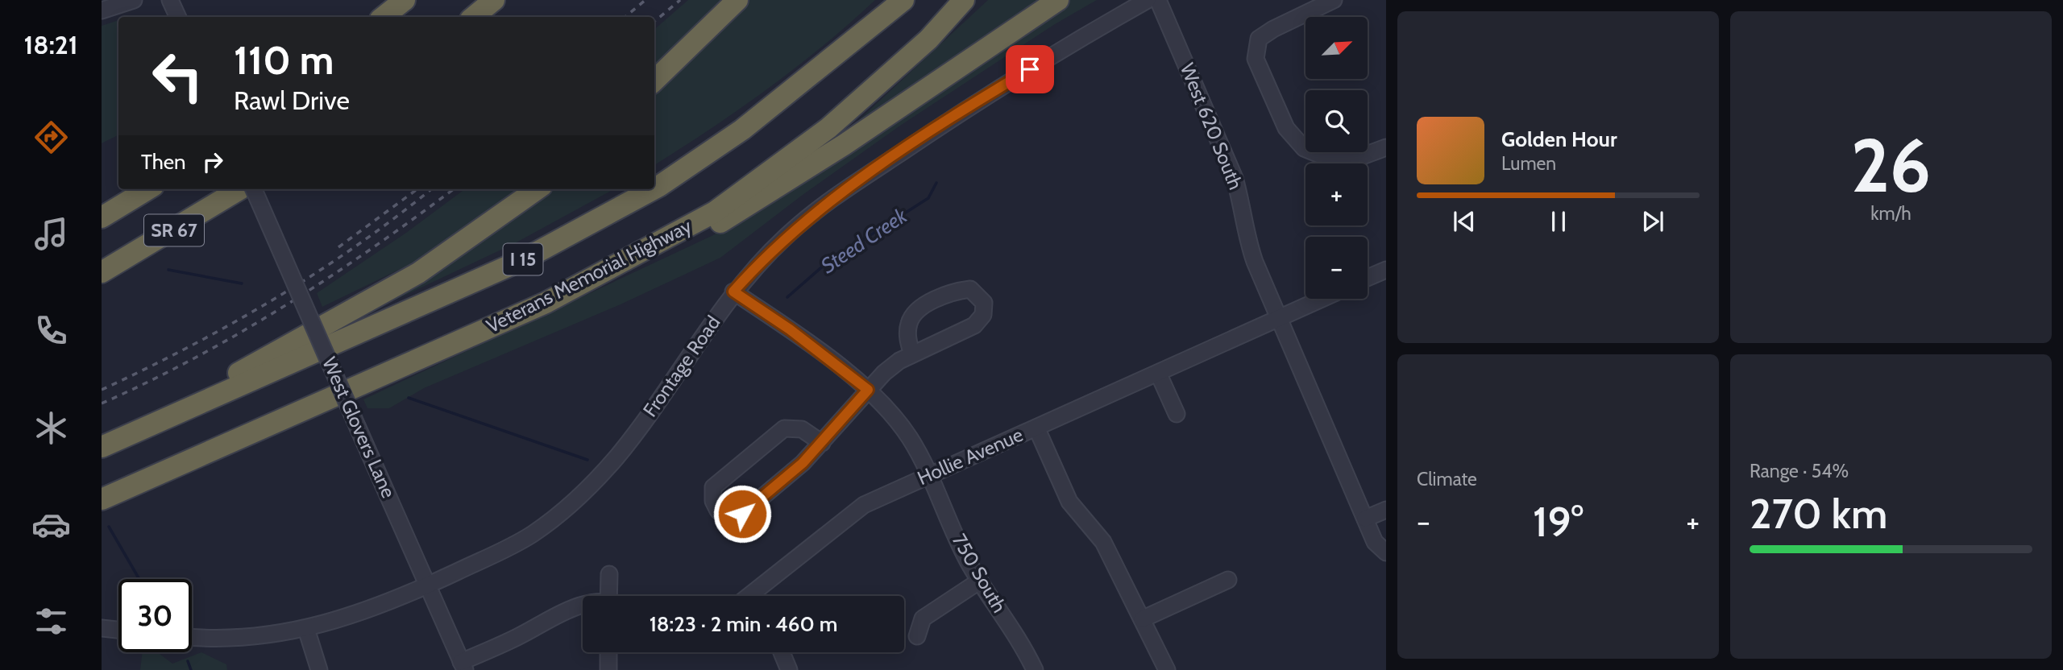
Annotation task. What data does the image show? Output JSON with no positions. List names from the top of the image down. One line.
{"streets":{"highway":["SR 67","I 15","Veterans Memorial Highway"],"street":["West 620 South","Frontage Road","West Glovers Lane","Hollie Avenue","750 South"]},"crossings":[["West 620 South","Hollie Avenue"],["Frontage Road","West Glovers Lane"],["Frontage Road","750 South"],["Hollie Avenue","750 South"]],"water":["Steed Creek"],"north":"top right","page":{"tabs":"18:21","tile":[["26","km/h"],"Climate",["Range · 54%","270 km"]],"map_buttons":["+","−"],"turn":["110 m","Rawl Drive"],"song":["Golden Hour","Lumen"],"then":"Then","heat":["−","19°","+"],"limit":"30","trip":"18:23 · 2 min · 460 m"}}
